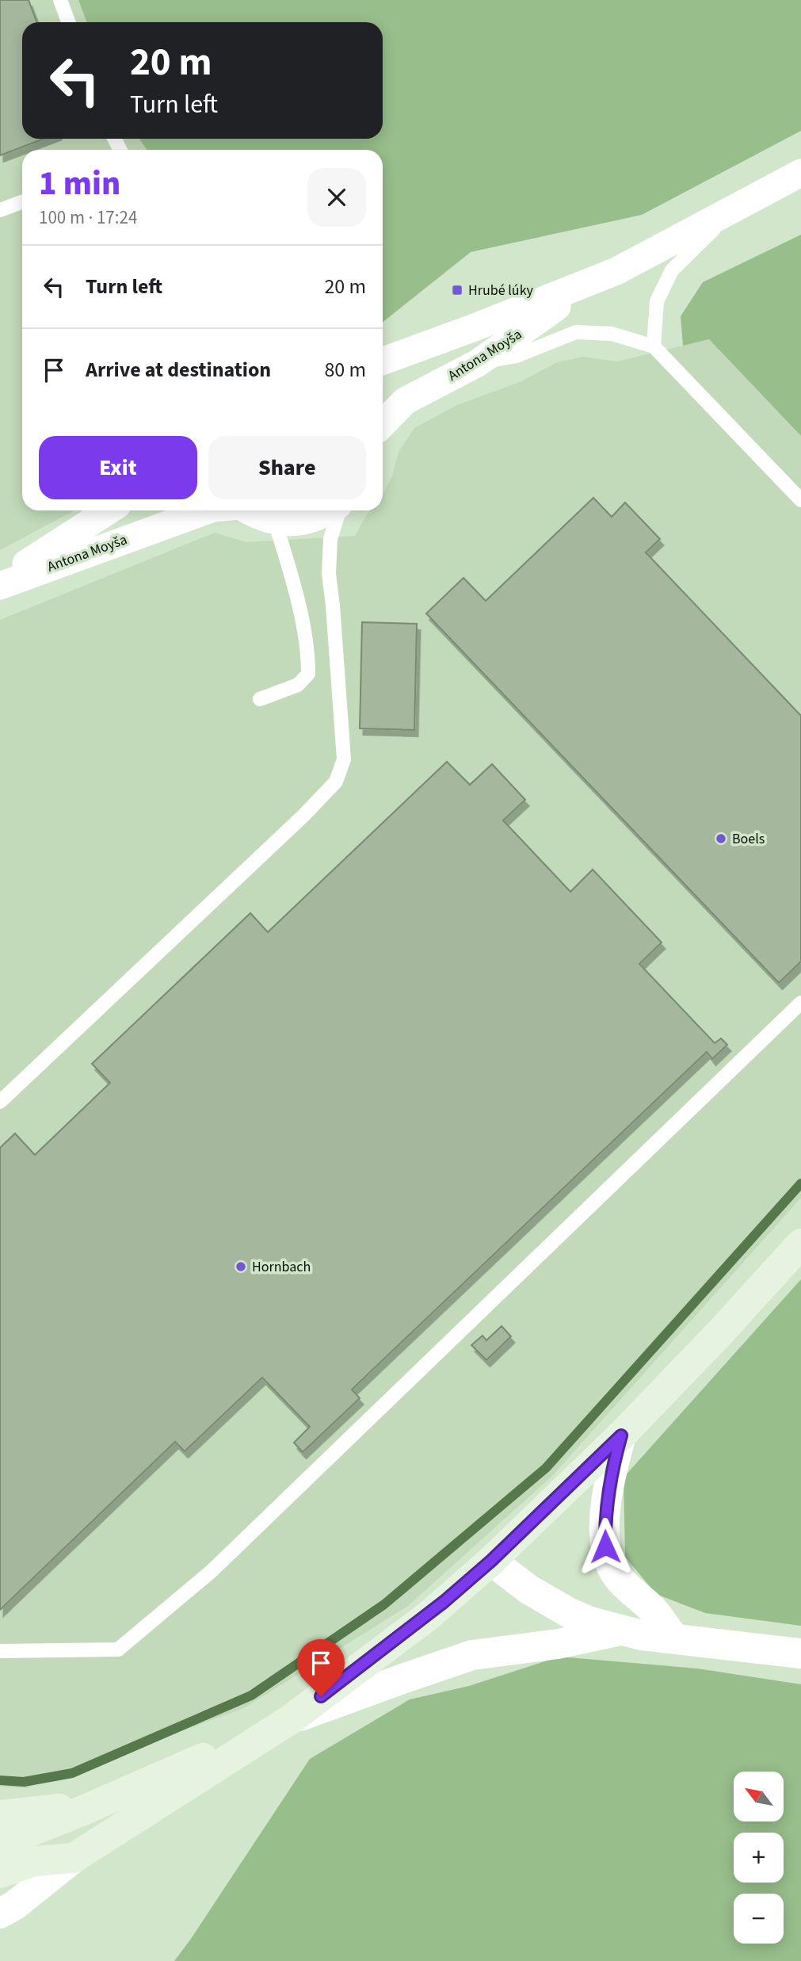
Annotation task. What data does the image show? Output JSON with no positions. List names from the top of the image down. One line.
{"streets":{"street":["Antona Moyša"]},"places":{"transit":["Hrubé lúky"],"other":["Boels","Hornbach"]},"north":"top left","page":{"turn":["20 m","Turn left"],"heading":["1 min","100 m · 17:24"],"list":[{"name":"Turn left","value":"20 m"},{"name":"Arrive at destination","value":"80 m"}],"buttons":["Exit","Share"],"map_buttons":["+","−"]}}
